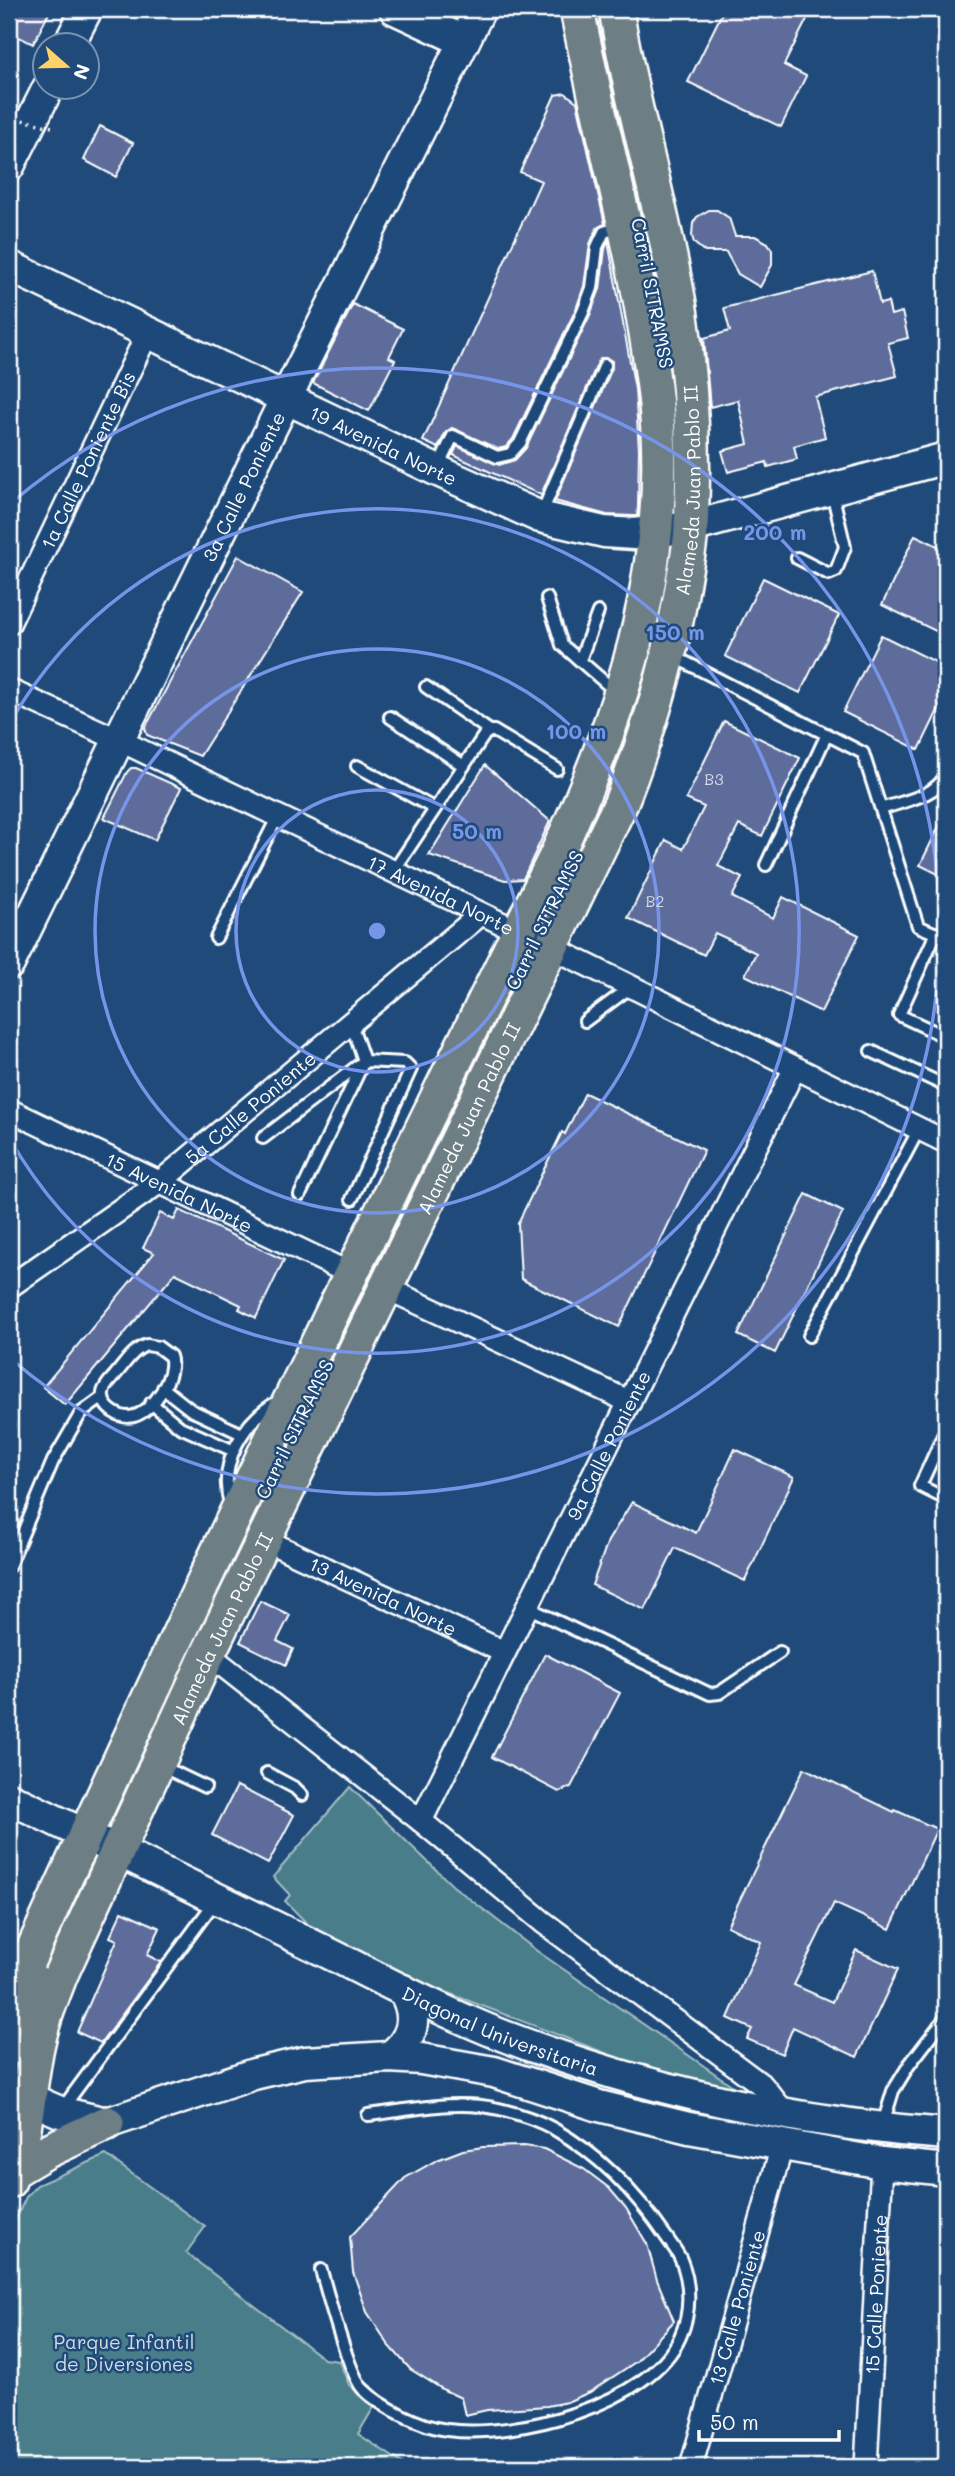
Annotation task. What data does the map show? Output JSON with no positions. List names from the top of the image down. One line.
{"streets":{"main road":["Carril SITRAMSS","19 Avenida Norte","3a Calle Poniente","Alameda Juan Pablo II","Diagonal Universitaria"],"street":["1a Calle Poniente Bis","17 Avenida Norte","5a Calle Poniente","15 Avenida Norte","9a Calle Poniente","13 Avenida Norte","15 Calle Poniente","13 Calle Poniente"]},"crossings":[["Carril SITRAMSS","19 Avenida Norte"],["Carril SITRAMSS","Alameda Juan Pablo II"],["Carril SITRAMSS","17 Avenida Norte"],["Carril SITRAMSS","Diagonal Universitaria"],["19 Avenida Norte","1a Calle Poniente Bis"],["19 Avenida Norte","3a Calle Poniente"],["19 Avenida Norte","Alameda Juan Pablo II"],["3a Calle Poniente","17 Avenida Norte"],["Alameda Juan Pablo II","17 Avenida Norte"],["Alameda Juan Pablo II","15 Avenida Norte"],["Alameda Juan Pablo II","13 Avenida Norte"],["Alameda Juan Pablo II","Diagonal Universitaria"],["17 Avenida Norte","5a Calle Poniente"],["17 Avenida Norte","9a Calle Poniente"],["5a Calle Poniente","15 Avenida Norte"],["9a Calle Poniente","13 Avenida Norte"],["Diagonal Universitaria","15 Calle Poniente"],["Diagonal Universitaria","13 Calle Poniente"]],"parks":["Parque Infantil de Diversiones"],"house_numbers":["B3","B2"],"scale_bar":"50 m","north":"right","rings":["200 m","150 m","100 m","50 m"]}
